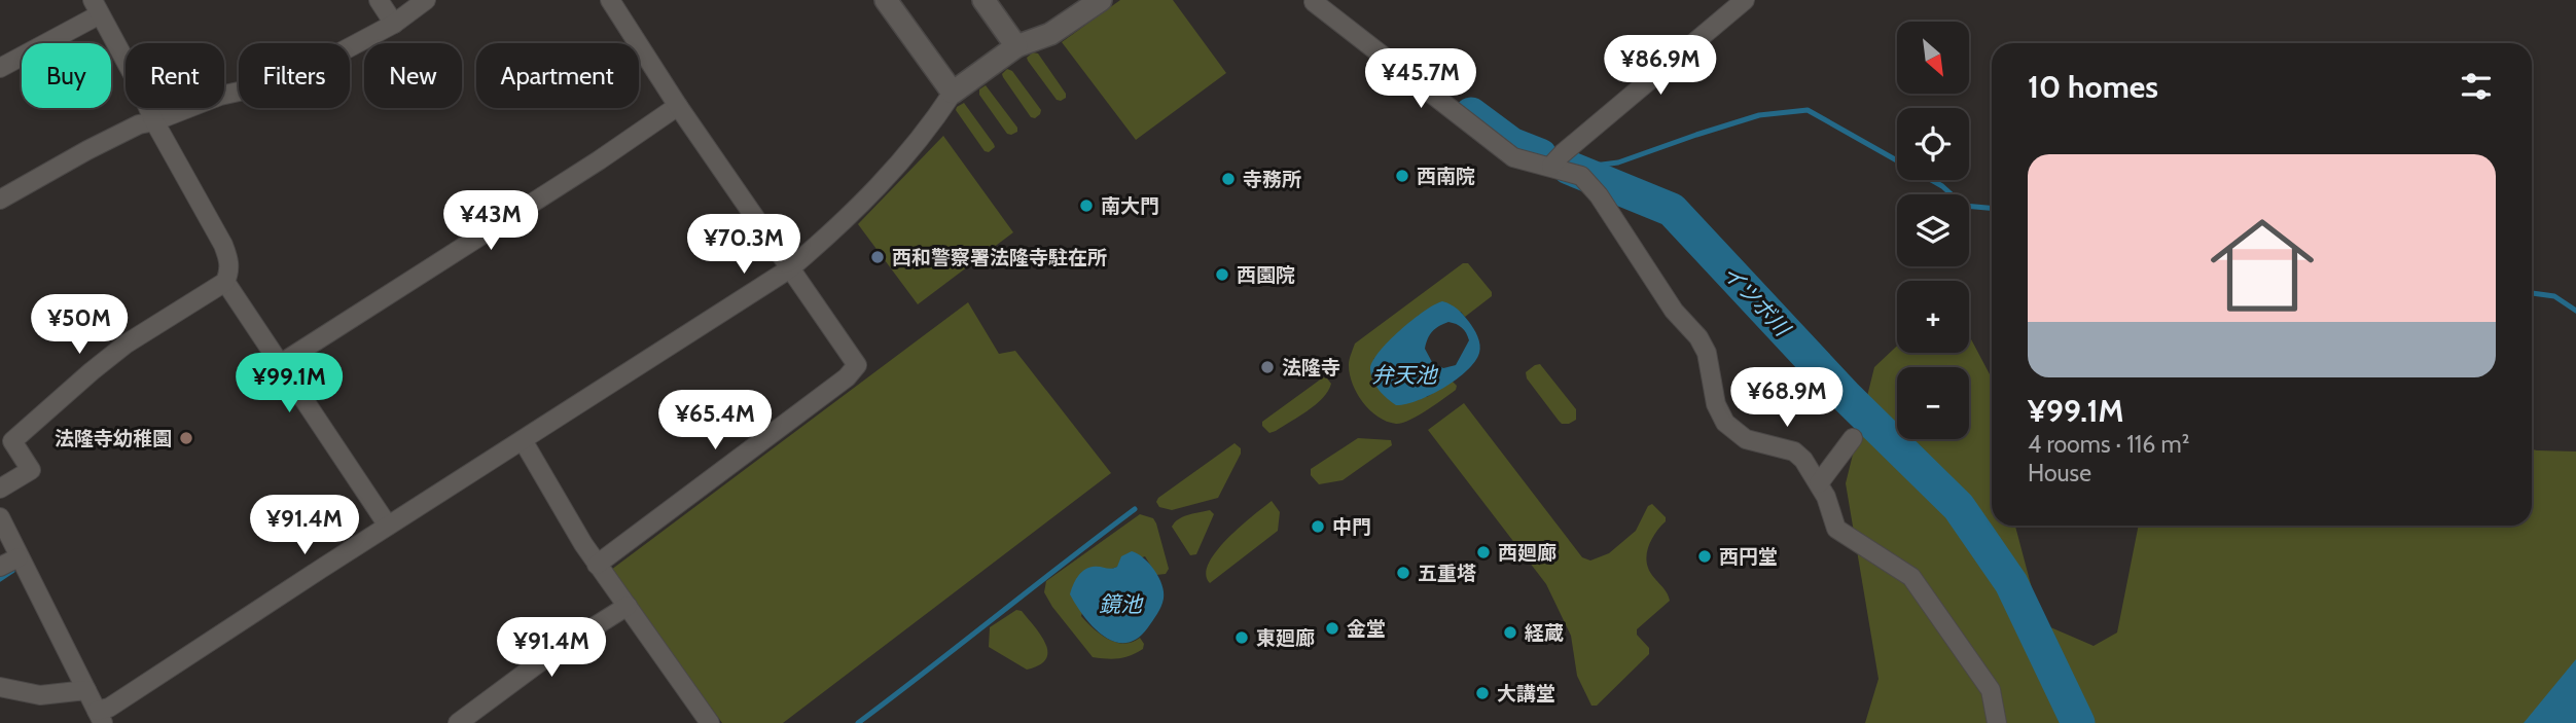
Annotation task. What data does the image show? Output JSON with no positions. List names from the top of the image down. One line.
{"water":["イツボ川","弁天池","鏡池"],"places":["西南院","寺務所","南大門","西和警察署法隆寺駐在所","西園院","法隆寺","法隆寺幼稚園","中門","西廻廊","西円堂","五重塔","金堂","経蔵","東廻廊","大講堂"],"north":"bottom right","page":{"map_buttons":["+","−"],"price":["¥86.9M","¥45.7M","¥43M","¥70.3M","¥50M","¥99.1M","¥68.9M","¥65.4M","¥91.4M","¥91.4M"],"chip":["Buy","Rent","Filters","New","Apartment"],"heading":"10 homes","list":[{"name":"¥99.1M","note":"4 rooms · 116 m² · House"}]}}
